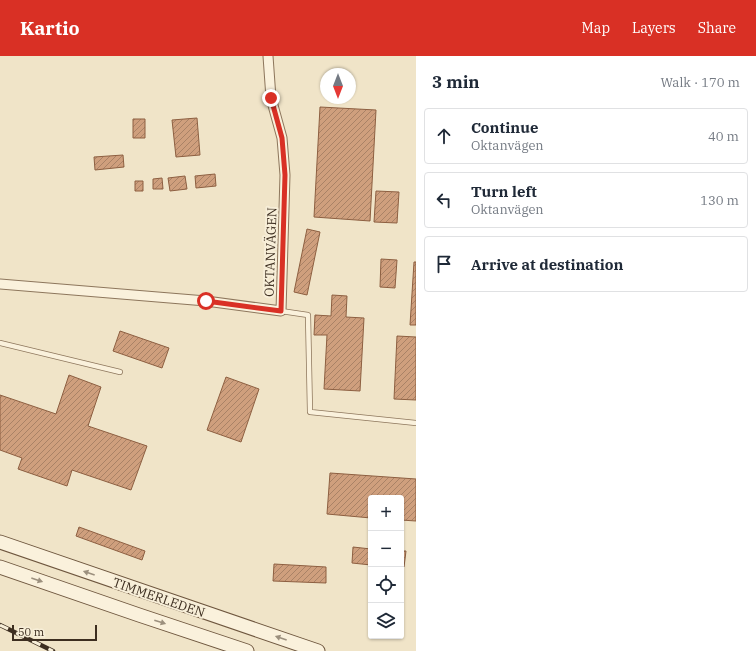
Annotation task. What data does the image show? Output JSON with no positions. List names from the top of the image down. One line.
{"streets":{"main road":["TIMMERLEDEN"],"street":["OKTANVÄGEN"]},"scale_bar":"50 m","north":"bottom","page":{"header":"Kartio","nav":["Map","Layers","Share"],"heading":["3 min","Walk · 170 m"],"list":[["Continue","Oktanvägen","40 m"],["Turn left","Oktanvägen","130 m"],"Arrive at destination"],"map_buttons":["+","−"],"scale":"50 m"}}
